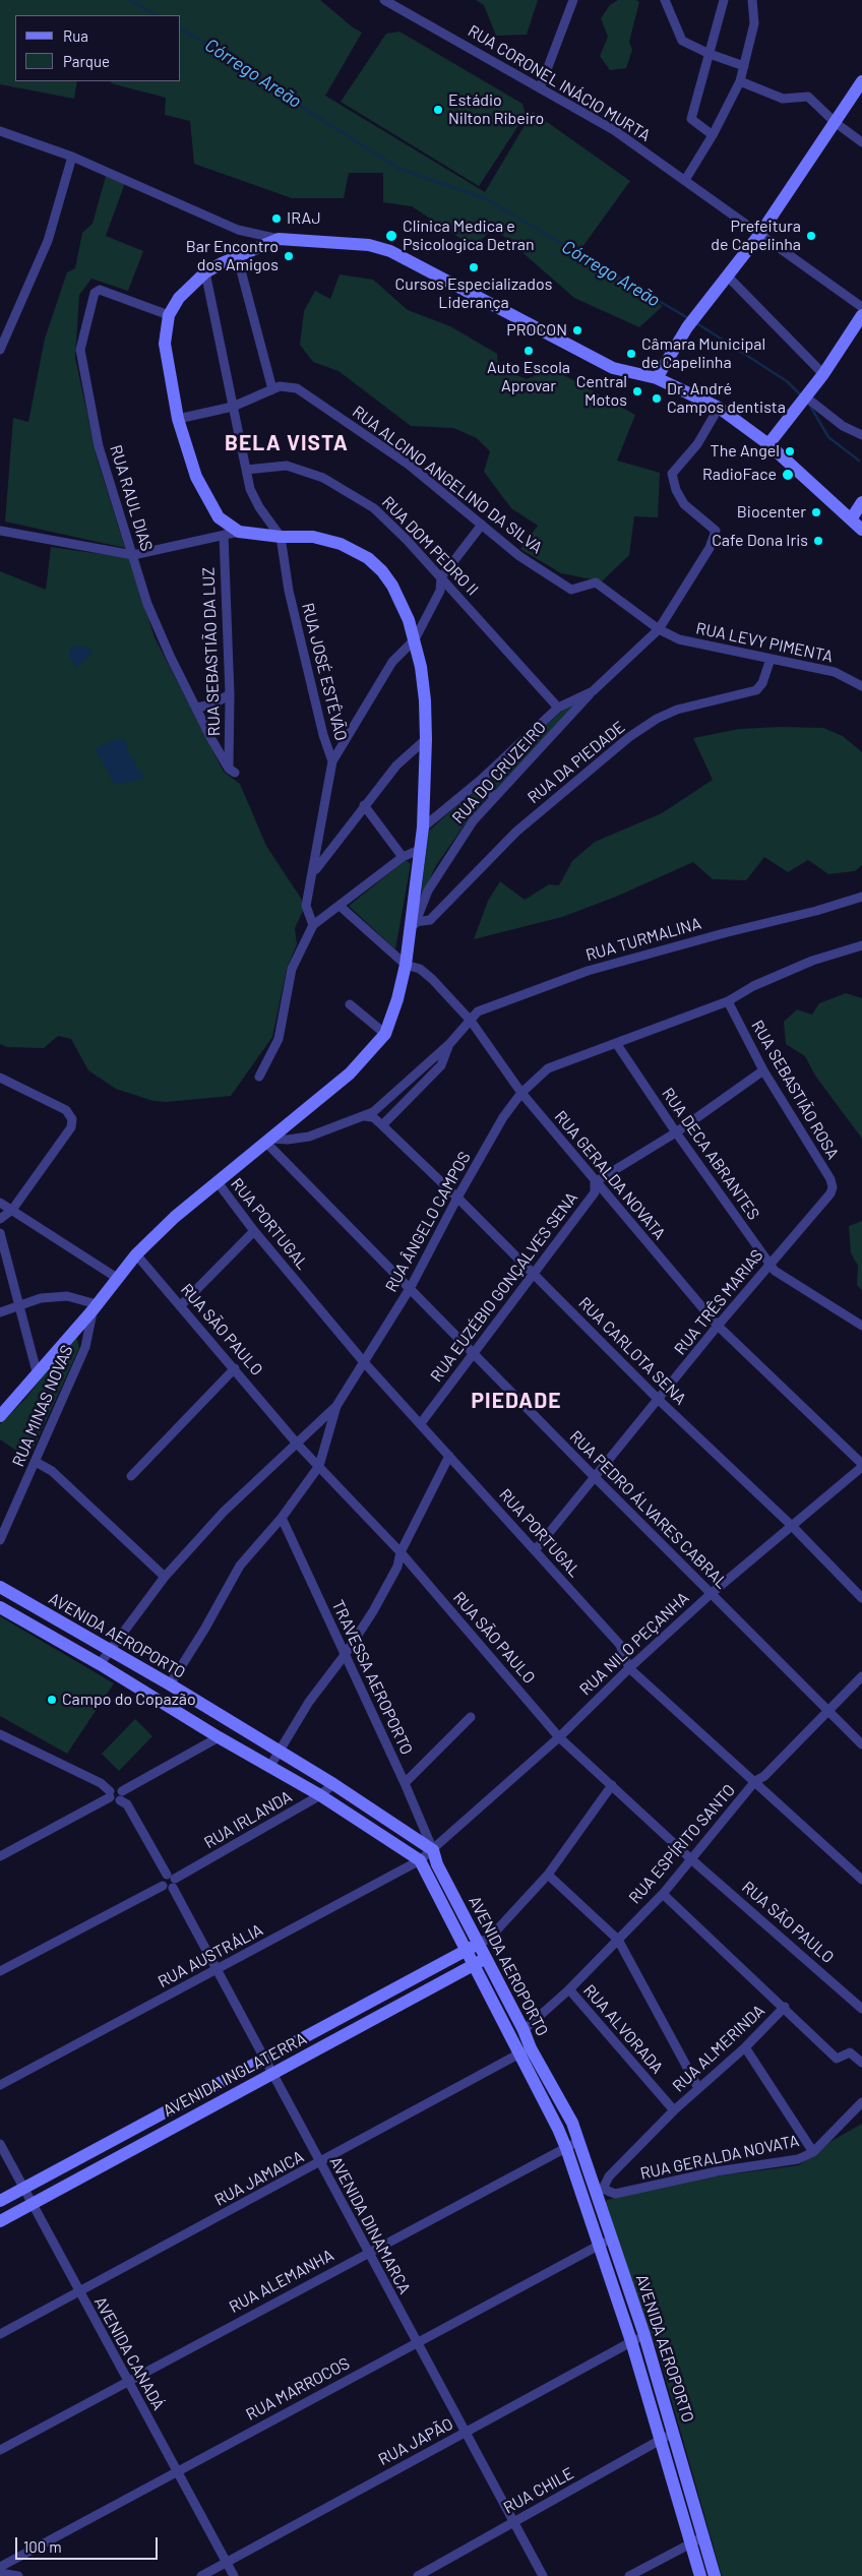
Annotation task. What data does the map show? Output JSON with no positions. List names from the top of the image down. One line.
{"streets":{"street":["RUA CORONEL INÁCIO MURTA","RUA ALCINO ANGELINO DA SILVA","RUA RAUL DIAS","RUA DOM PEDRO II","RUA LEVY PIMENTA","RUA SEBASTIÃO DA LUZ","RUA JOSÉ ESTÊVÃO","RUA DA PIEDADE","RUA DO CRUZEIRO","RUA TURMALINA","RUA SEBASTIÃO ROSA","RUA DECA ABRANTES","RUA GERALDA NOVATA","RUA ÂNGELO CAMPOS","RUA PORTUGAL","RUA EUZÉBIO GONÇALVES SENA","RUA TRÊS MARIAS","RUA SÃO PAULO","RUA CARLOTA SENA","RUA MINAS NOVAS","RUA PEDRO ÁLVARES CABRAL","AVENIDA AEROPORTO","RUA NILO PEÇANHA","TRAVESSA AEROPORTO","RUA IRLANDA","RUA ESPÍRITO SANTO","RUA AUSTRÁLIA","RUA ALVORADA","RUA ALMERINDA","AVENIDA INGLATERRA","RUA JAMAICA","AVENIDA DINAMARCA","RUA ALEMANHA","AVENIDA CANADÁ","RUA MARROCOS","RUA JAPÃO","RUA CHILE"]},"crossings":[["RUA ALCINO ANGELINO DA SILVA","RUA LEVY PIMENTA"],["RUA ALCINO ANGELINO DA SILVA","RUA JOSÉ ESTÊVÃO"],["RUA ALCINO ANGELINO DA SILVA","RUA DO CRUZEIRO"],["RUA RAUL DIAS","RUA SEBASTIÃO DA LUZ"],["RUA DOM PEDRO II","RUA JOSÉ ESTÊVÃO"],["RUA DOM PEDRO II","RUA DO CRUZEIRO"],["RUA LEVY PIMENTA","RUA DA PIEDADE"],["RUA LEVY PIMENTA","RUA DO CRUZEIRO"],["RUA DA PIEDADE","RUA DO CRUZEIRO"],["RUA TURMALINA","RUA GERALDA NOVATA"],["RUA TURMALINA","RUA CARLOTA SENA"],["RUA TURMALINA","RUA PEDRO ÁLVARES CABRAL"],["RUA SEBASTIÃO ROSA","RUA ÂNGELO CAMPOS"],["RUA SEBASTIÃO ROSA","RUA EUZÉBIO GONÇALVES SENA"],["RUA SEBASTIÃO ROSA","RUA TRÊS MARIAS"],["RUA DECA ABRANTES","RUA ÂNGELO CAMPOS"],["RUA DECA ABRANTES","RUA EUZÉBIO GONÇALVES SENA"],["RUA DECA ABRANTES","RUA TRÊS MARIAS"],["RUA GERALDA NOVATA","RUA ÂNGELO CAMPOS"],["RUA GERALDA NOVATA","RUA EUZÉBIO GONÇALVES SENA"],["RUA GERALDA NOVATA","RUA TRÊS MARIAS"],["RUA GERALDA NOVATA","AVENIDA AEROPORTO"],["RUA GERALDA NOVATA","RUA NILO PEÇANHA"],["RUA GERALDA NOVATA","RUA ALMERINDA"],["RUA ÂNGELO CAMPOS","RUA PORTUGAL"],["RUA ÂNGELO CAMPOS","RUA SÃO PAULO"],["RUA ÂNGELO CAMPOS","RUA CARLOTA SENA"],["RUA ÂNGELO CAMPOS","RUA PEDRO ÁLVARES CABRAL"],["RUA ÂNGELO CAMPOS","AVENIDA AEROPORTO"],["RUA ÂNGELO CAMPOS","TRAVESSA AEROPORTO"],["RUA PORTUGAL","RUA EUZÉBIO GONÇALVES SENA"],["RUA PORTUGAL","RUA TRÊS MARIAS"],["RUA PORTUGAL","RUA NILO PEÇANHA"],["RUA PORTUGAL","RUA ESPÍRITO SANTO"],["RUA EUZÉBIO GONÇALVES SENA","RUA CARLOTA SENA"],["RUA EUZÉBIO GONÇALVES SENA","RUA PEDRO ÁLVARES CABRAL"],["RUA TRÊS MARIAS","RUA CARLOTA SENA"],["RUA TRÊS MARIAS","RUA PEDRO ÁLVARES CABRAL"],["RUA SÃO PAULO","RUA NILO PEÇANHA"],["RUA SÃO PAULO","RUA ESPÍRITO SANTO"],["RUA CARLOTA SENA","RUA NILO PEÇANHA"],["RUA PEDRO ÁLVARES CABRAL","RUA NILO PEÇANHA"],["RUA PEDRO ÁLVARES CABRAL","RUA ESPÍRITO SANTO"],["AVENIDA AEROPORTO","RUA NILO PEÇANHA"],["AVENIDA AEROPORTO","TRAVESSA AEROPORTO"],["AVENIDA AEROPORTO","RUA IRLANDA"],["AVENIDA AEROPORTO","RUA ESPÍRITO SANTO"],["AVENIDA AEROPORTO","RUA AUSTRÁLIA"],["AVENIDA AEROPORTO","RUA ALMERINDA"],["AVENIDA AEROPORTO","AVENIDA INGLATERRA"],["AVENIDA AEROPORTO","RUA JAMAICA"],["AVENIDA AEROPORTO","RUA ALEMANHA"],["AVENIDA AEROPORTO","RUA MARROCOS"],["AVENIDA AEROPORTO","RUA JAPÃO"],["AVENIDA AEROPORTO","RUA CHILE"],["RUA NILO PEÇANHA","TRAVESSA AEROPORTO"],["RUA NILO PEÇANHA","RUA AUSTRÁLIA"],["TRAVESSA AEROPORTO","RUA AUSTRÁLIA"],["RUA IRLANDA","AVENIDA DINAMARCA"],["RUA ESPÍRITO SANTO","RUA ALVORADA"],["RUA ESPÍRITO SANTO","RUA ALMERINDA"],["RUA AUSTRÁLIA","AVENIDA DINAMARCA"],["RUA ALVORADA","RUA ALMERINDA"],["AVENIDA INGLATERRA","AVENIDA DINAMARCA"],["AVENIDA INGLATERRA","AVENIDA CANADÁ"],["RUA JAMAICA","AVENIDA DINAMARCA"],["RUA JAMAICA","AVENIDA CANADÁ"],["AVENIDA DINAMARCA","RUA ALEMANHA"],["AVENIDA DINAMARCA","RUA MARROCOS"],["AVENIDA DINAMARCA","RUA JAPÃO"],["AVENIDA DINAMARCA","RUA CHILE"],["RUA ALEMANHA","AVENIDA CANADÁ"],["AVENIDA CANADÁ","RUA MARROCOS"],["AVENIDA CANADÁ","RUA JAPÃO"]],"districts":["BELA VISTA","PIEDADE"],"water":["Córrego Areão"],"places":["Estádio Nilton Ribeiro","IRAJ","Clinica Medica e Psicologica Detran","Prefeitura de Capelinha","Bar Encontro dos Amigos","Cursos Especializados Liderança","PROCON","Auto Escola Aprovar","Câmara Municipal de Capelinha","Central Motos","Dr. André Campos dentista","The Angel","RadioFace","Biocenter","Cafe Dona Iris","Campo do Copazão"],"legend":["Rua","Parque"],"scale_bar":"100 m"}
